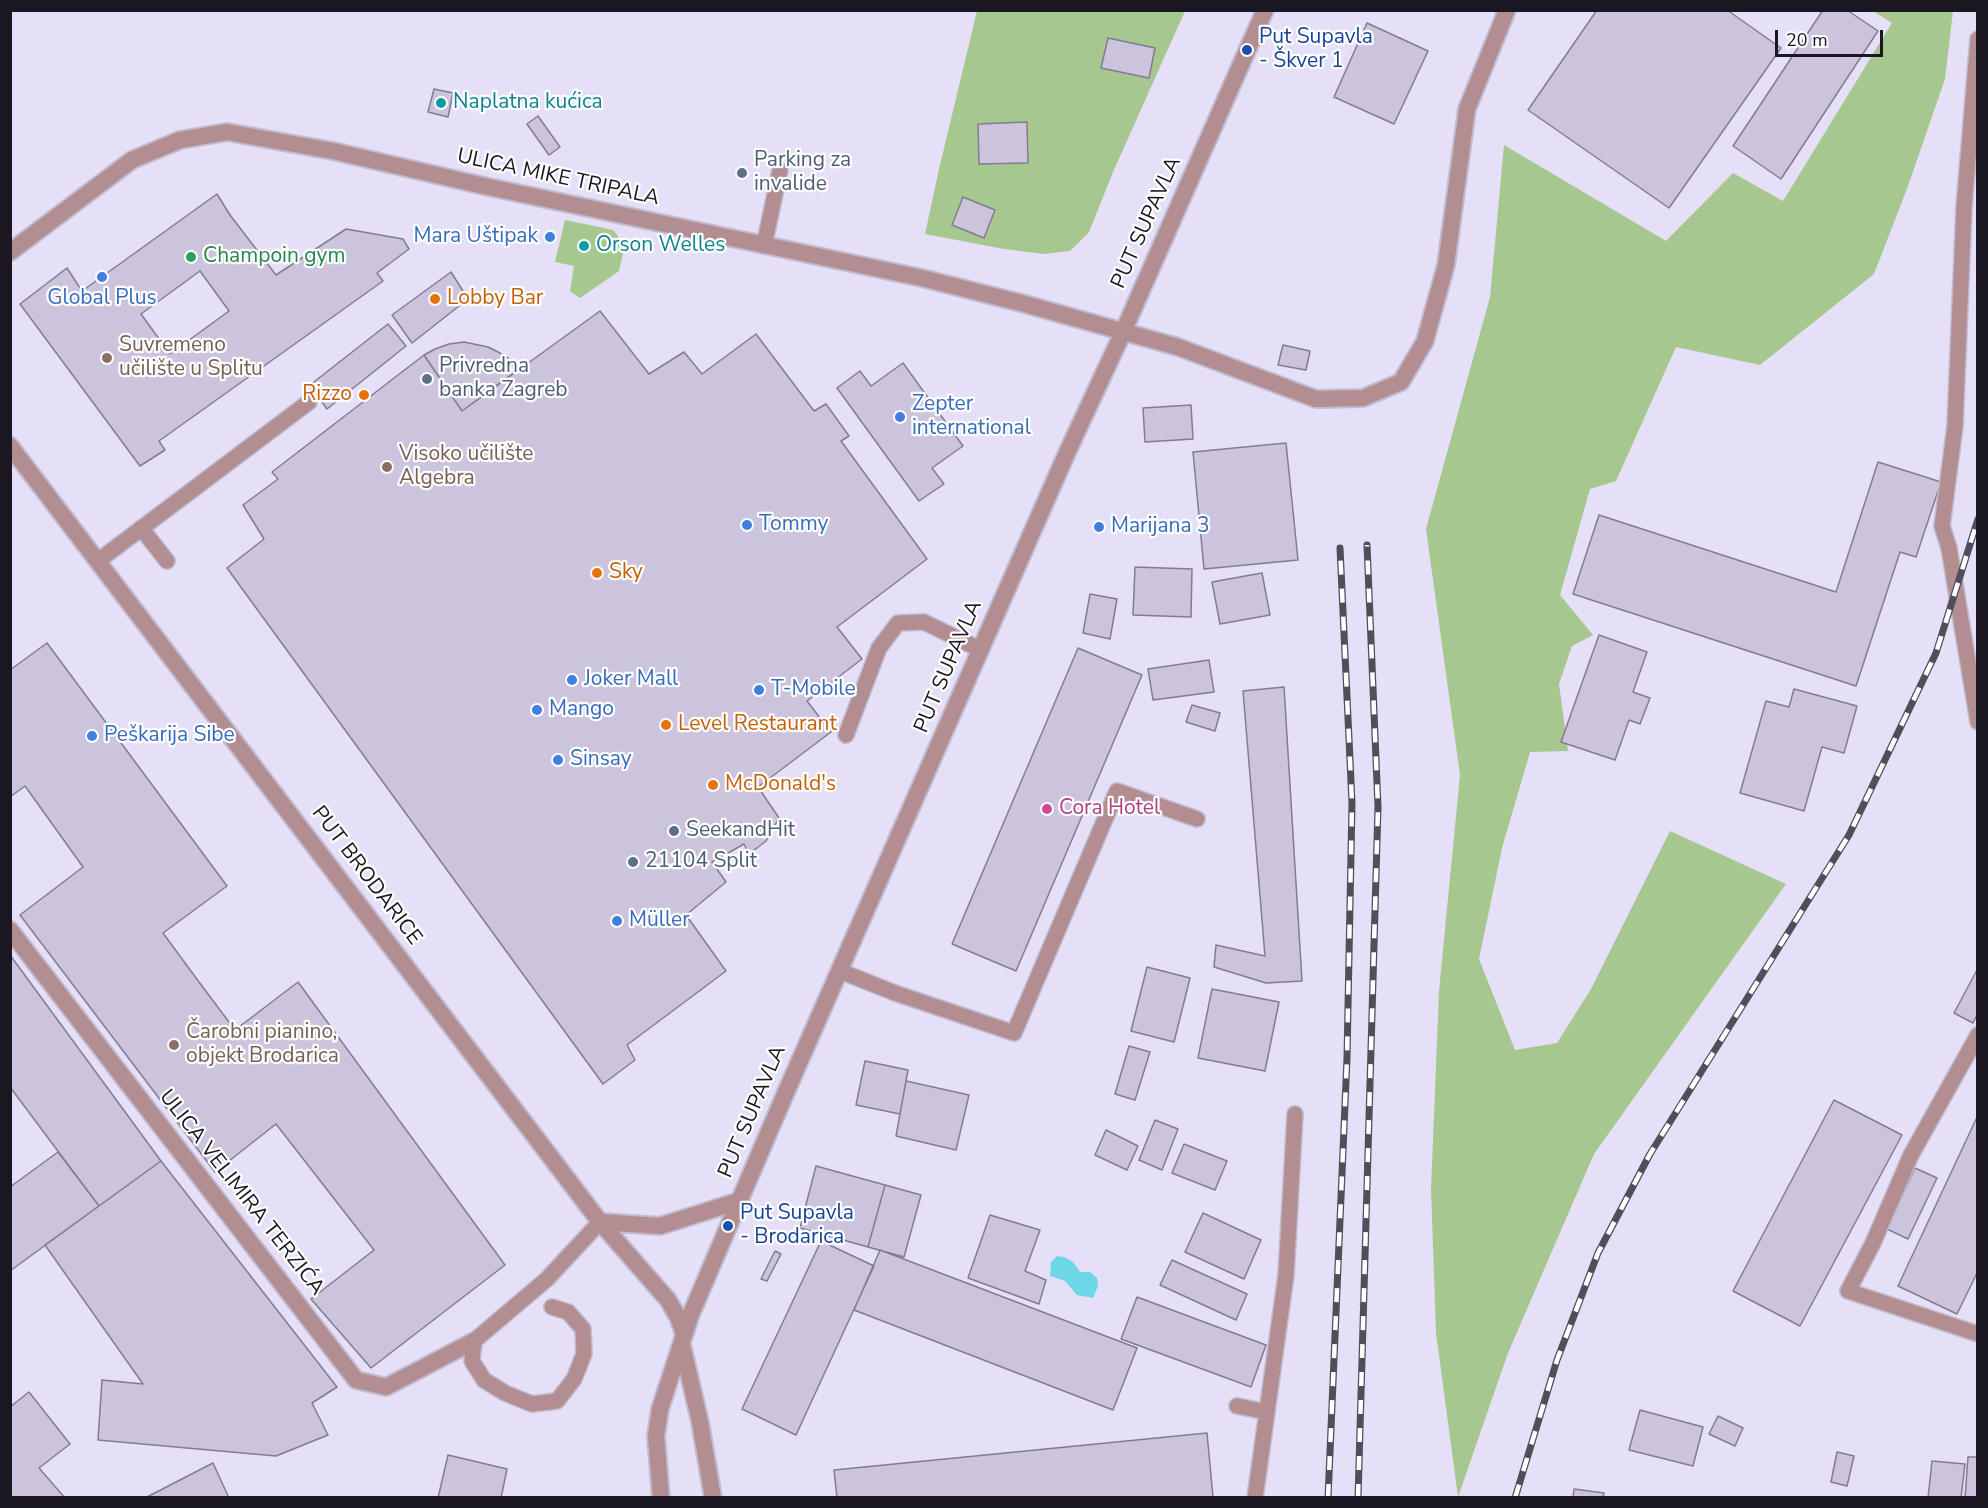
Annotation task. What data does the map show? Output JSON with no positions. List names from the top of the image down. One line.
{"streets":{"street":["ULICA MIKE TRIPALA","PUT SUPAVLA","PUT BRODARICE","ULICA VELIMIRA TERZIĆA"]},"crossings":[["ULICA MIKE TRIPALA","PUT SUPAVLA"],["PUT SUPAVLA","PUT BRODARICE"]],"places":["Put Supavla - Škver 1","Naplatna kućica","Parking za invalide","Mara Uštipak","Orson Welles","Champoin gym","Global Plus","Lobby Bar","Suvremeno učilište u Splitu","Privredna banka Zagreb","Rizzo","Zepter international","Visoko učilište Algebra","Tommy","Marijana 3","Sky","Joker Mall","T-Mobile","Mango","Level Restaurant","Peškarija Sibe","Sinsay","McDonald's","Cora Hotel","SeekandHit","21104 Split","Müller","Čarobni pianino, objekt Brodarica","Put Supavla - Brodarica"],"scale_bar":"20 m"}
